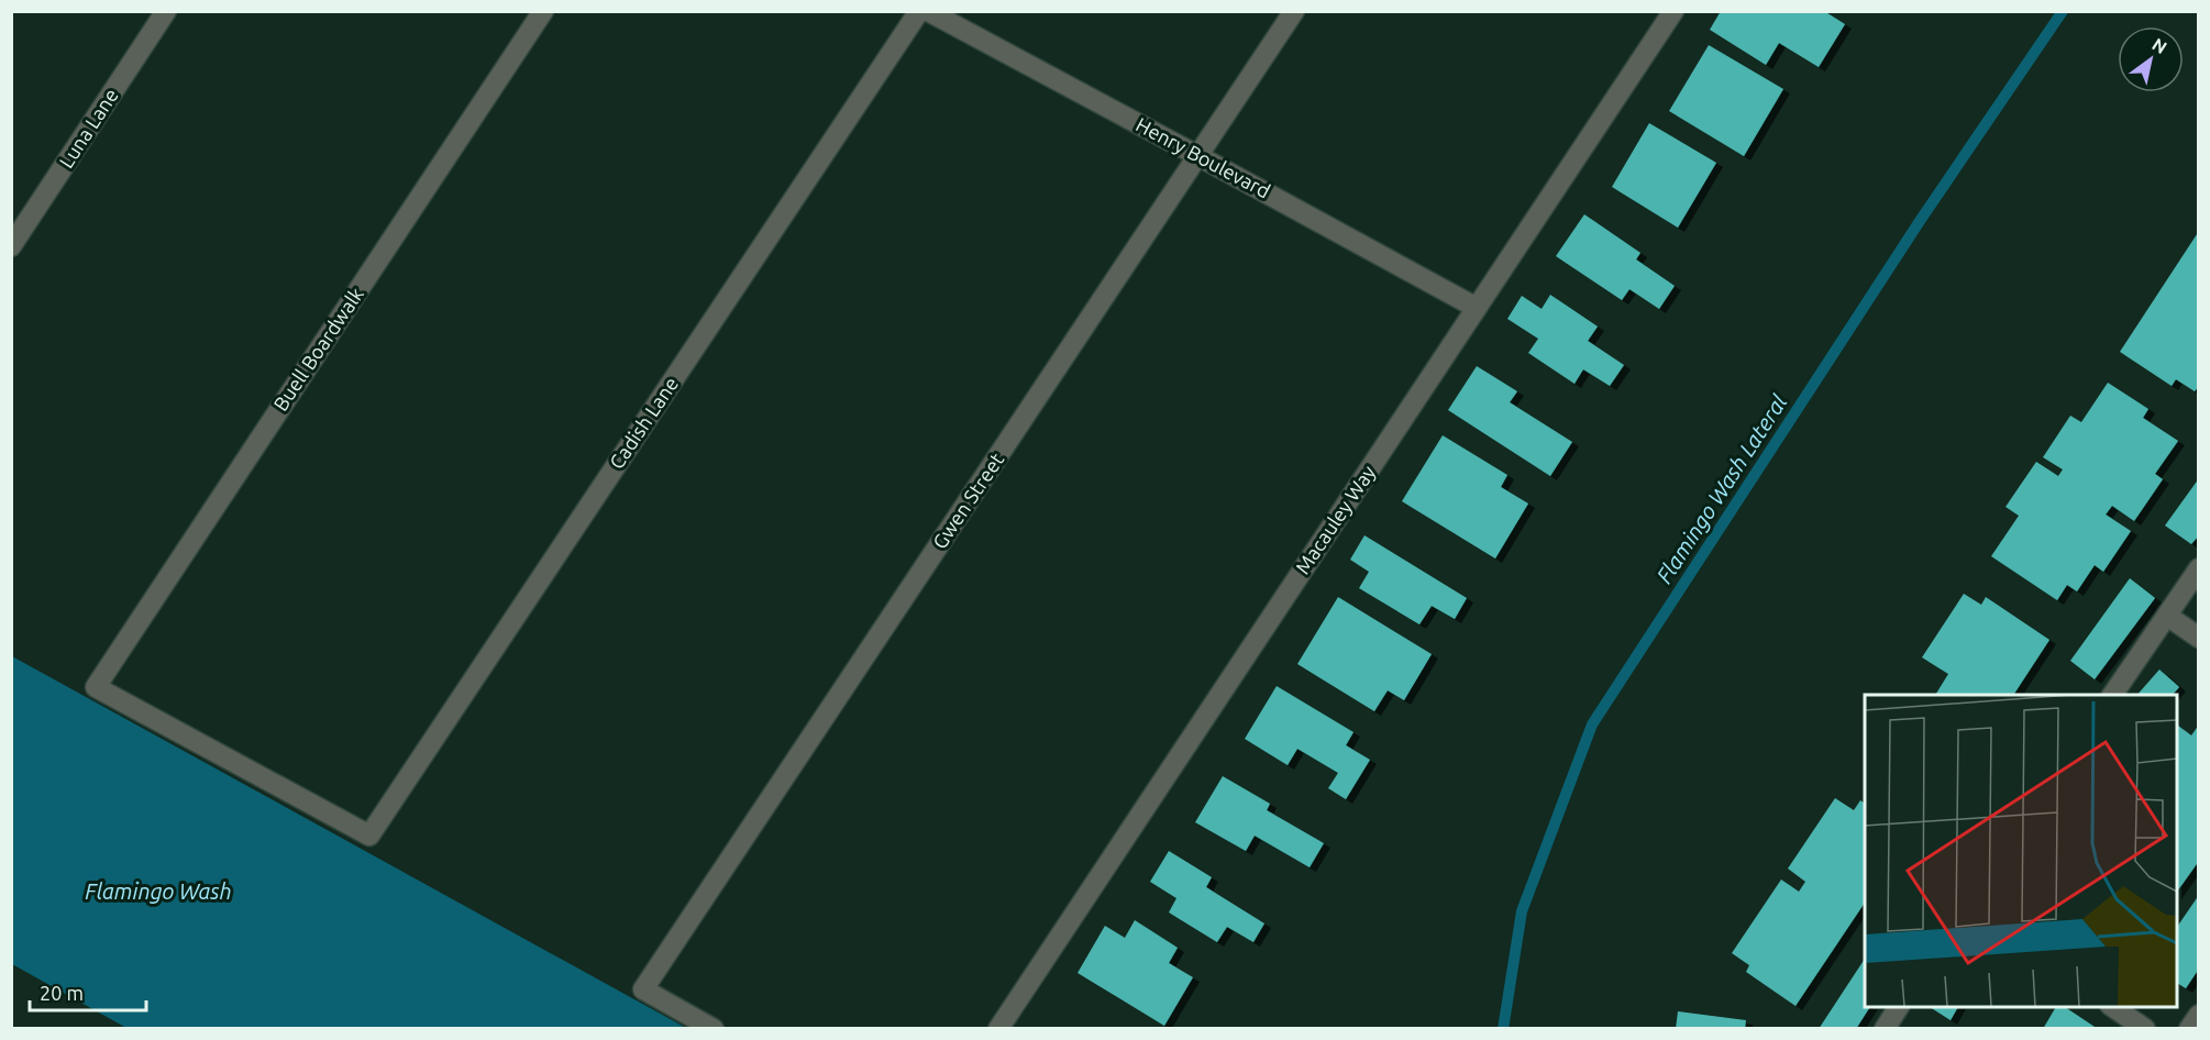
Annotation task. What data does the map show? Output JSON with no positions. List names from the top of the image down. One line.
{"streets":{"street":["Luna Lane","Henry Boulevard","Buell Boardwalk","Cadish Lane","Gwen Street","Macauley Way"]},"crossings":[["Henry Boulevard","Gwen Street"],["Henry Boulevard","Macauley Way"],["Buell Boardwalk","Cadish Lane"]],"water":["Flamingo Wash Lateral","Flamingo Wash"],"scale_bar":"20 m","north":"top right"}
